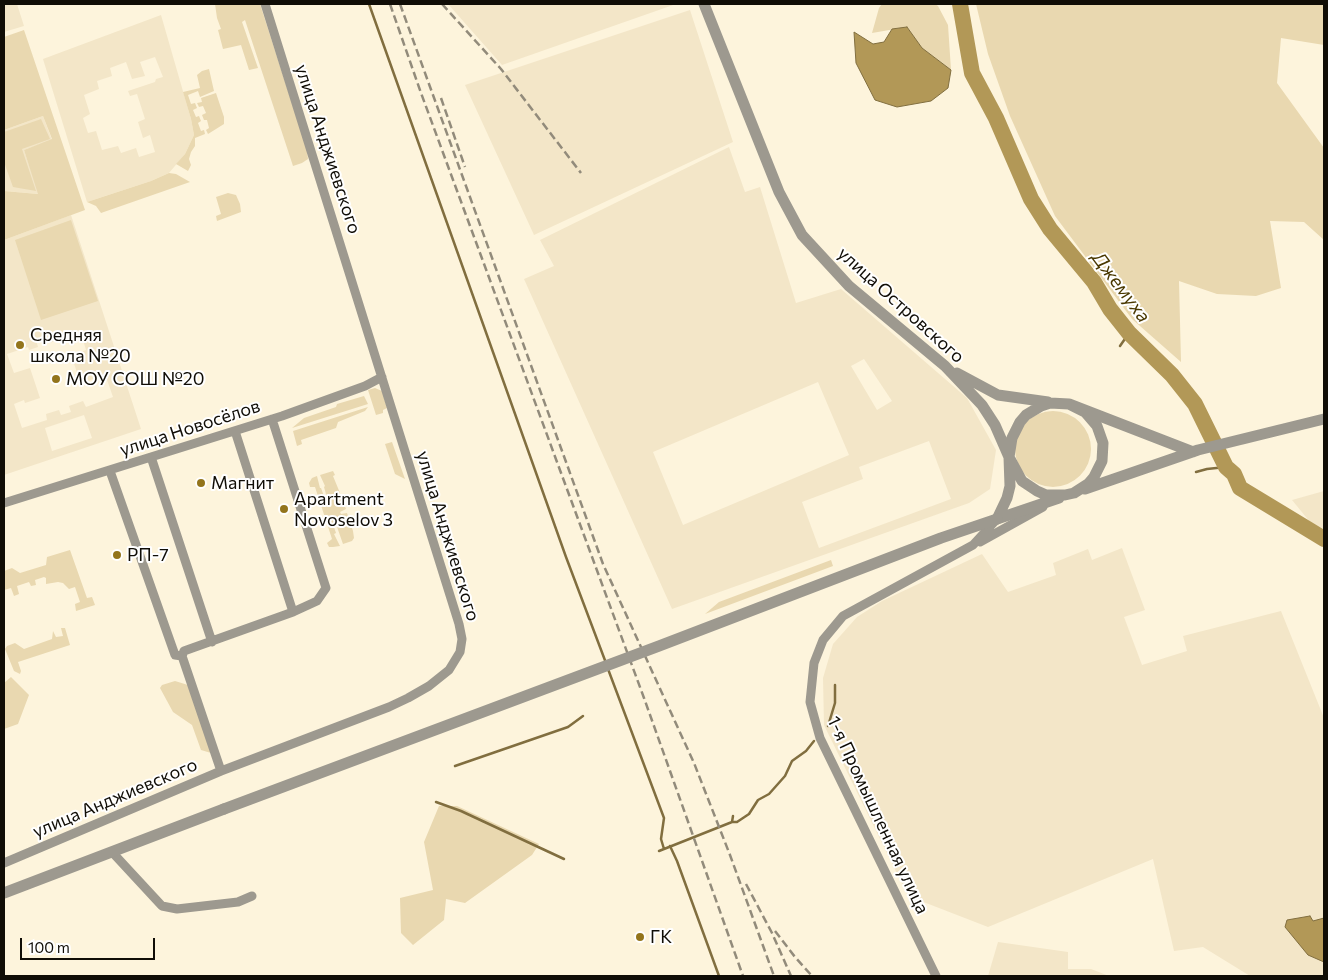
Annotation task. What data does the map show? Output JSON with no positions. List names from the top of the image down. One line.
{"streets":{"street":["улица Анджиевского","улица Островского","улица Новосёлов","1-я Промышленная улица"]},"crossings":[["улица Анджиевского","улица Новосёлов"],["улица Островского","1-я Промышленная улица"]],"water":["Джемуха"],"places":["Средняя школа №20","МОУ СОШ №20","Магнит","Apartment Novoselov 3","РП-7","ГК"],"scale_bar":"100 m"}
